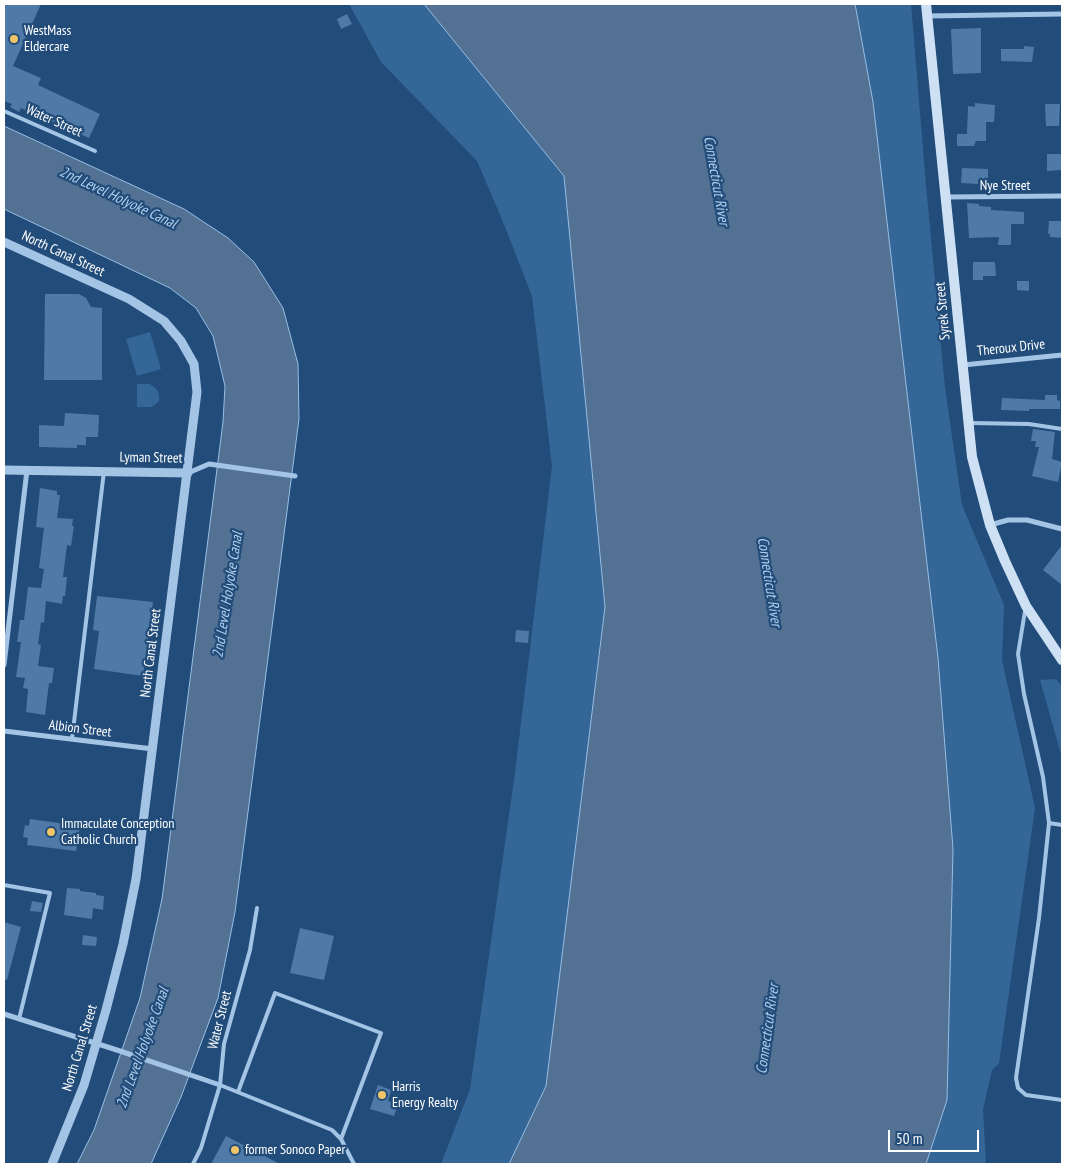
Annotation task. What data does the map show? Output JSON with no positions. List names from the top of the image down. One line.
{"streets":{"main road":["Syrek Street"],"street":["Nye Street","North Canal Street","Theroux Drive","Lyman Street","Albion Street"],"lane":["Water Street"]},"crossings":[["Nye Street","Syrek Street"],["North Canal Street","Lyman Street"],["North Canal Street","Albion Street"],["Syrek Street","Theroux Drive"]],"water":["Connecticut River","2nd Level Holyoke Canal"],"places":["WestMass Eldercare","Immaculate Conception Catholic Church","Harris Energy Realty","former Sonoco Paper"],"scale_bar":"50 m"}
